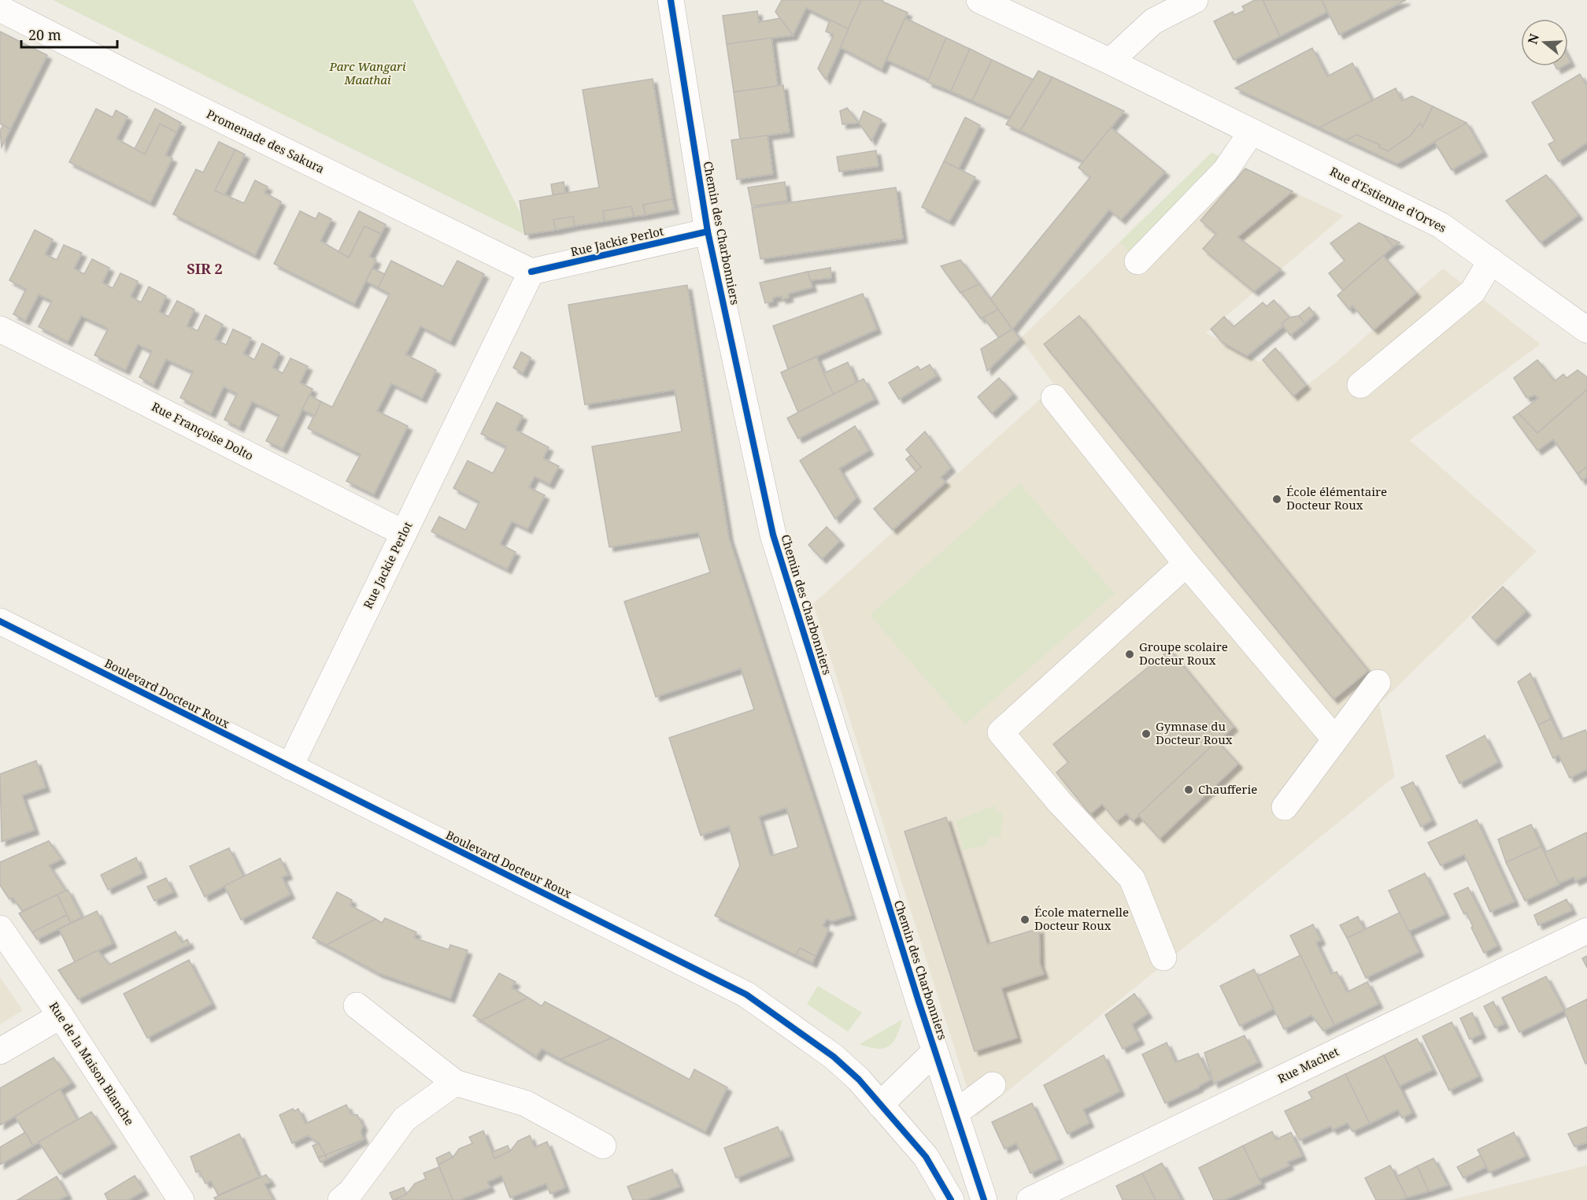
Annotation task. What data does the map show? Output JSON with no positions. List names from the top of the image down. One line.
{"streets":{"street":["Promenade des Sakura","Rue d'Estienne d'Orves","Chemin des Charbonniers","Rue Jackie Perlot","Rue Françoise Dolto","Boulevard Docteur Roux","Rue de la Maison Blanche","Rue Machet"]},"crossings":[["Promenade des Sakura","Rue Jackie Perlot"],["Chemin des Charbonniers","Rue Jackie Perlot"],["Rue Jackie Perlot","Rue Françoise Dolto"],["Rue Jackie Perlot","Boulevard Docteur Roux"]],"districts":["SIR 2"],"parks":["Parc Wangari Maathai"],"places":["École élémentaire Docteur Roux","Groupe scolaire Docteur Roux","Gymnase du Docteur Roux","Chaufferie","École maternelle Docteur Roux"],"scale_bar":"20 m","north":"left"}
